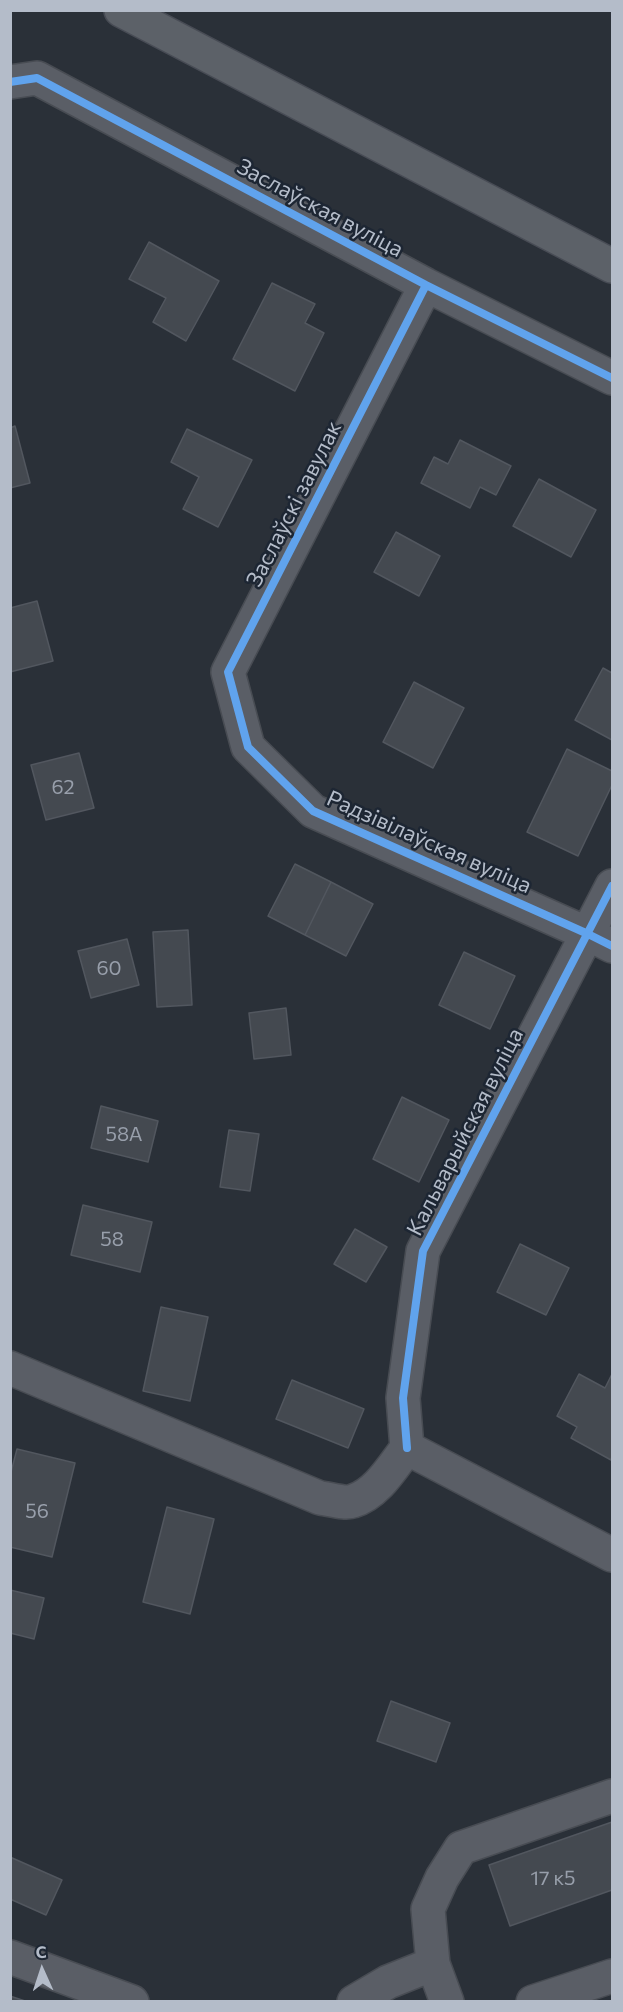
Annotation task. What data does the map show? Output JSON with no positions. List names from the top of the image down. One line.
{"streets":{"street":["Заслаўская вуліца","Заслаўскі завулак","Радзівілаўская вуліца","Кальварыйская вуліца"]},"crossings":[["Заслаўская вуліца","Заслаўскі завулак"],["Заслаўскі завулак","Радзівілаўская вуліца"],["Радзівілаўская вуліца","Кальварыйская вуліца"]],"house_numbers":["62","60","58А","58","56","17 к5"],"north":"top"}
